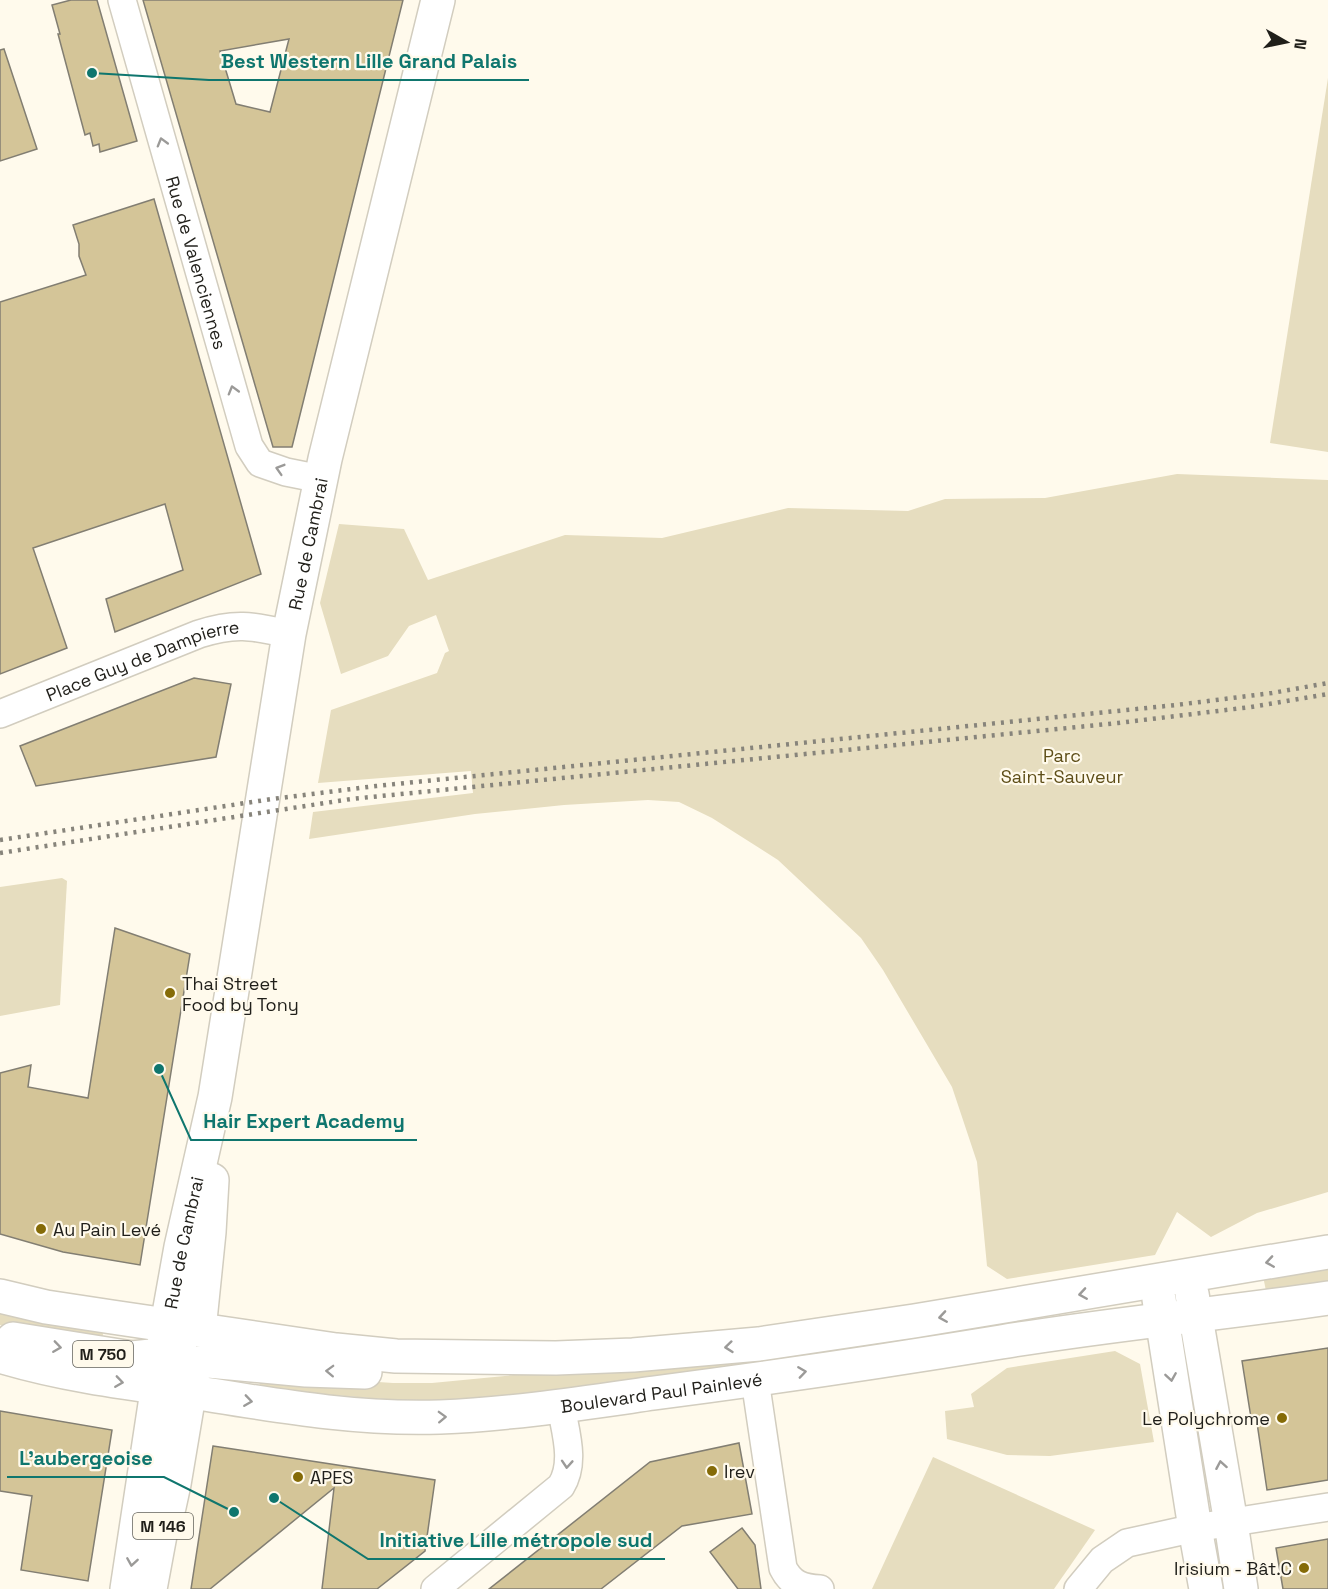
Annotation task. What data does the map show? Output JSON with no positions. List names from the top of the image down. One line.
{"streets":{"main road":["Rue de Cambrai","M 750","Boulevard Paul Painlevé","M 146"],"street":["Rue de Valenciennes","Place Guy de Dampierre"]},"crossings":[["Rue de Valenciennes","Rue de Cambrai"],["Rue de Cambrai","Place Guy de Dampierre"],["Rue de Cambrai","M 750"],["Rue de Cambrai","Boulevard Paul Painlevé"],["Rue de Cambrai","M 146"],["M 750","Boulevard Paul Painlevé"],["M 750","M 146"],["Boulevard Paul Painlevé","M 146"]],"one_way":["Rue de Valenciennes"],"parks":["Parc Saint-Sauveur"],"places":["Best Western Lille Grand Palais","Thai Street Food by Tony","Hair Expert Academy","Au Pain Levé","Le Polychrome","Irev","APES","Initiative Lille métropole sud","L'aubergeoise","Irisium - Bât.C"],"north":"right"}
